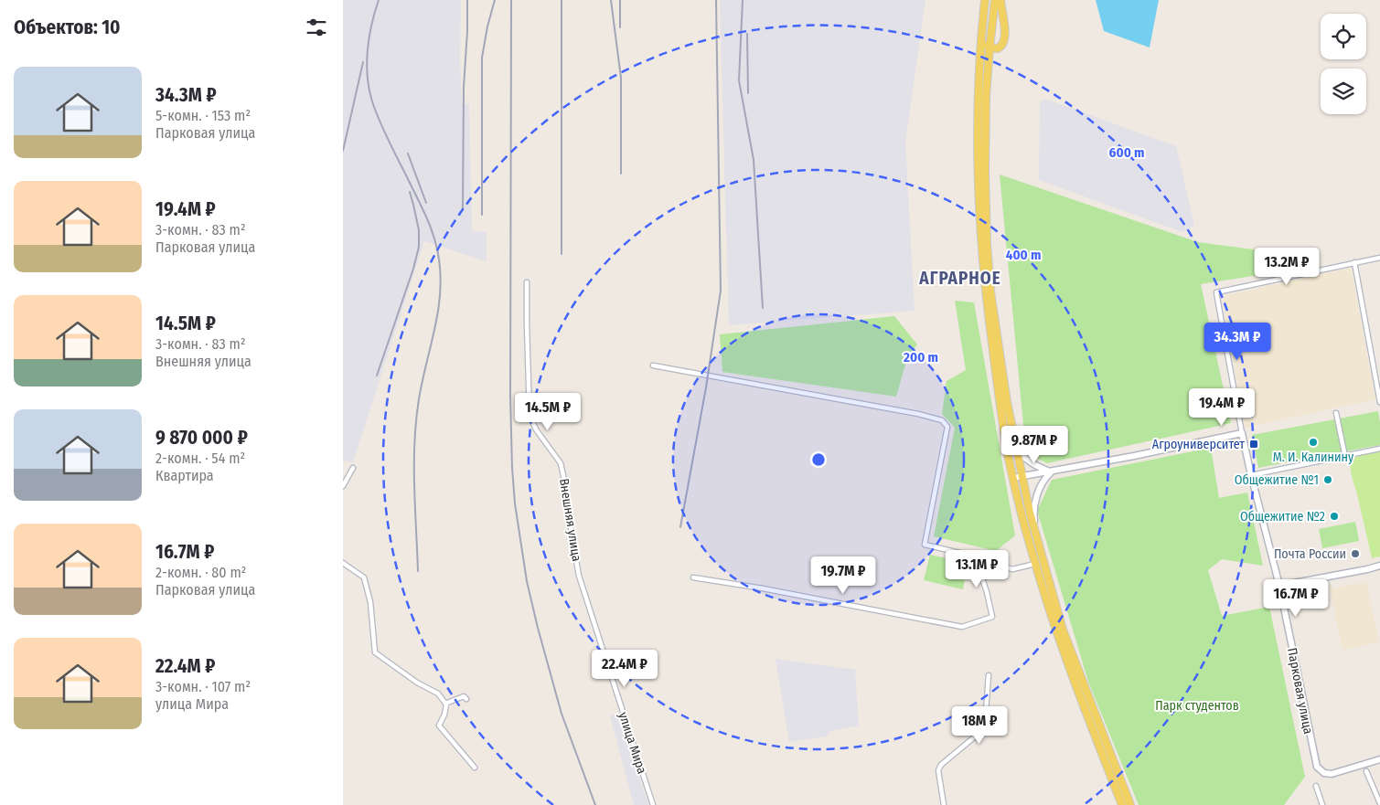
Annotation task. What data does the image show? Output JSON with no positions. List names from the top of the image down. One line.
{"streets":{"street":["Внешняя улица","Парковая улица","улица Мира"]},"crossings":[["Внешняя улица","улица Мира"]],"districts":["АГРАРНОЕ"],"parks":["Парк студентов"],"places":{"other":["М. И. Калинину","Общежитие №1","Общежитие №2","Почта России"],"transit":["Агроуниверситет"]},"page":{"heading":"Объектов: 10","list":[{"name":"34.3M ₽","note":"5-комн. · 153 m² · Парковая улица"},{"name":"19.4M ₽","note":"3-комн. · 83 m² · Парковая улица"},{"name":"14.5M ₽","note":"3-комн. · 83 m² · Внешняя улица"},{"name":"9 870 000 ₽","note":"2-комн. · 54 m² · Квартира"},{"name":"16.7M ₽","note":"2-комн. · 80 m² · Парковая улица"},{"name":"22.4M ₽","note":"3-комн. · 107 m² · улица Мира"}],"price":["13.2M ₽","34.3M ₽","19.4M ₽","14.5M ₽","9.87M ₽","13.1M ₽","19.7M ₽","16.7M ₽","22.4M ₽","18M ₽"]},"rings":["600 m","400 m","200 m"]}
